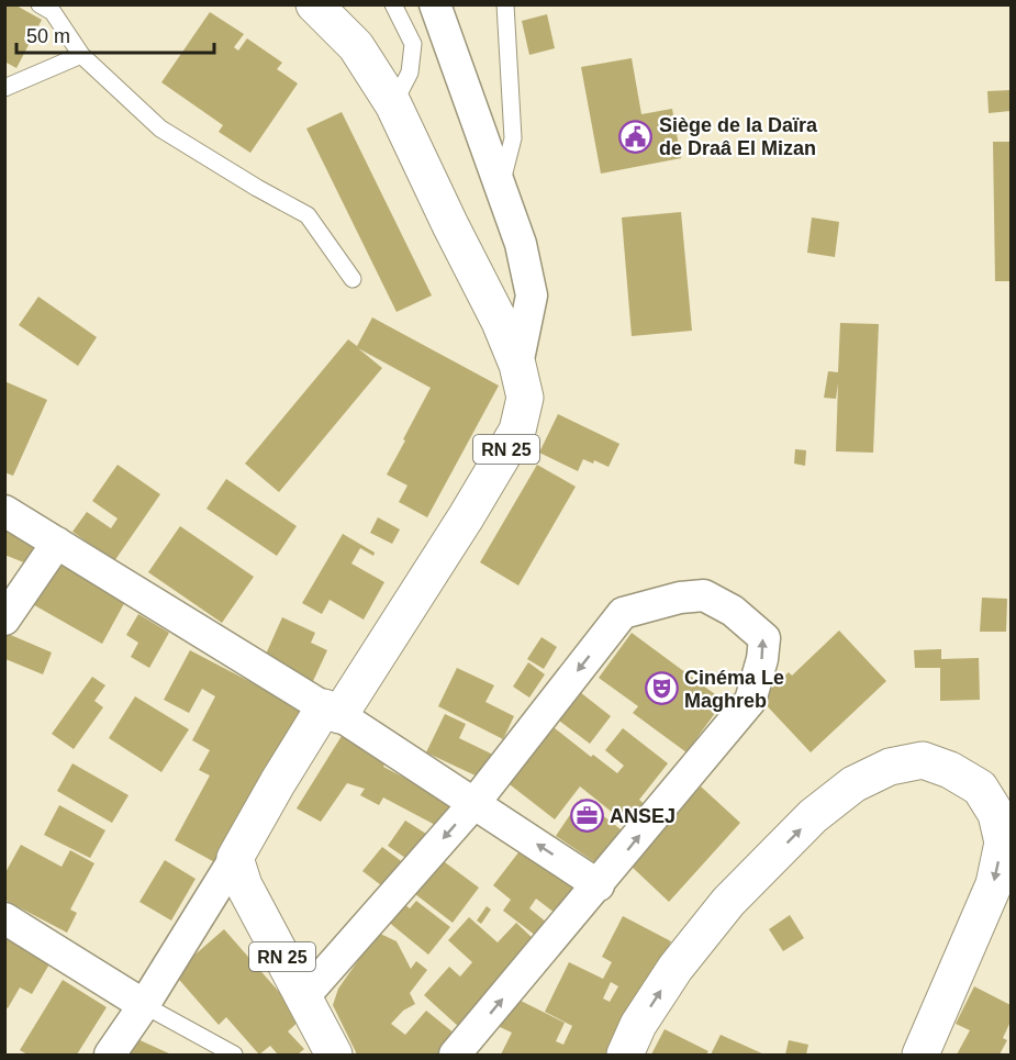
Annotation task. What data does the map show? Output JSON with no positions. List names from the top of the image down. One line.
{"streets":{"main road":["RN 25"]},"places":{"public building":["Siège de la Daïra de Draâ El Mizan"],"theatre":["Cinéma Le Maghreb"],"office":["ANSEJ"]},"scale_bar":"50 m"}
